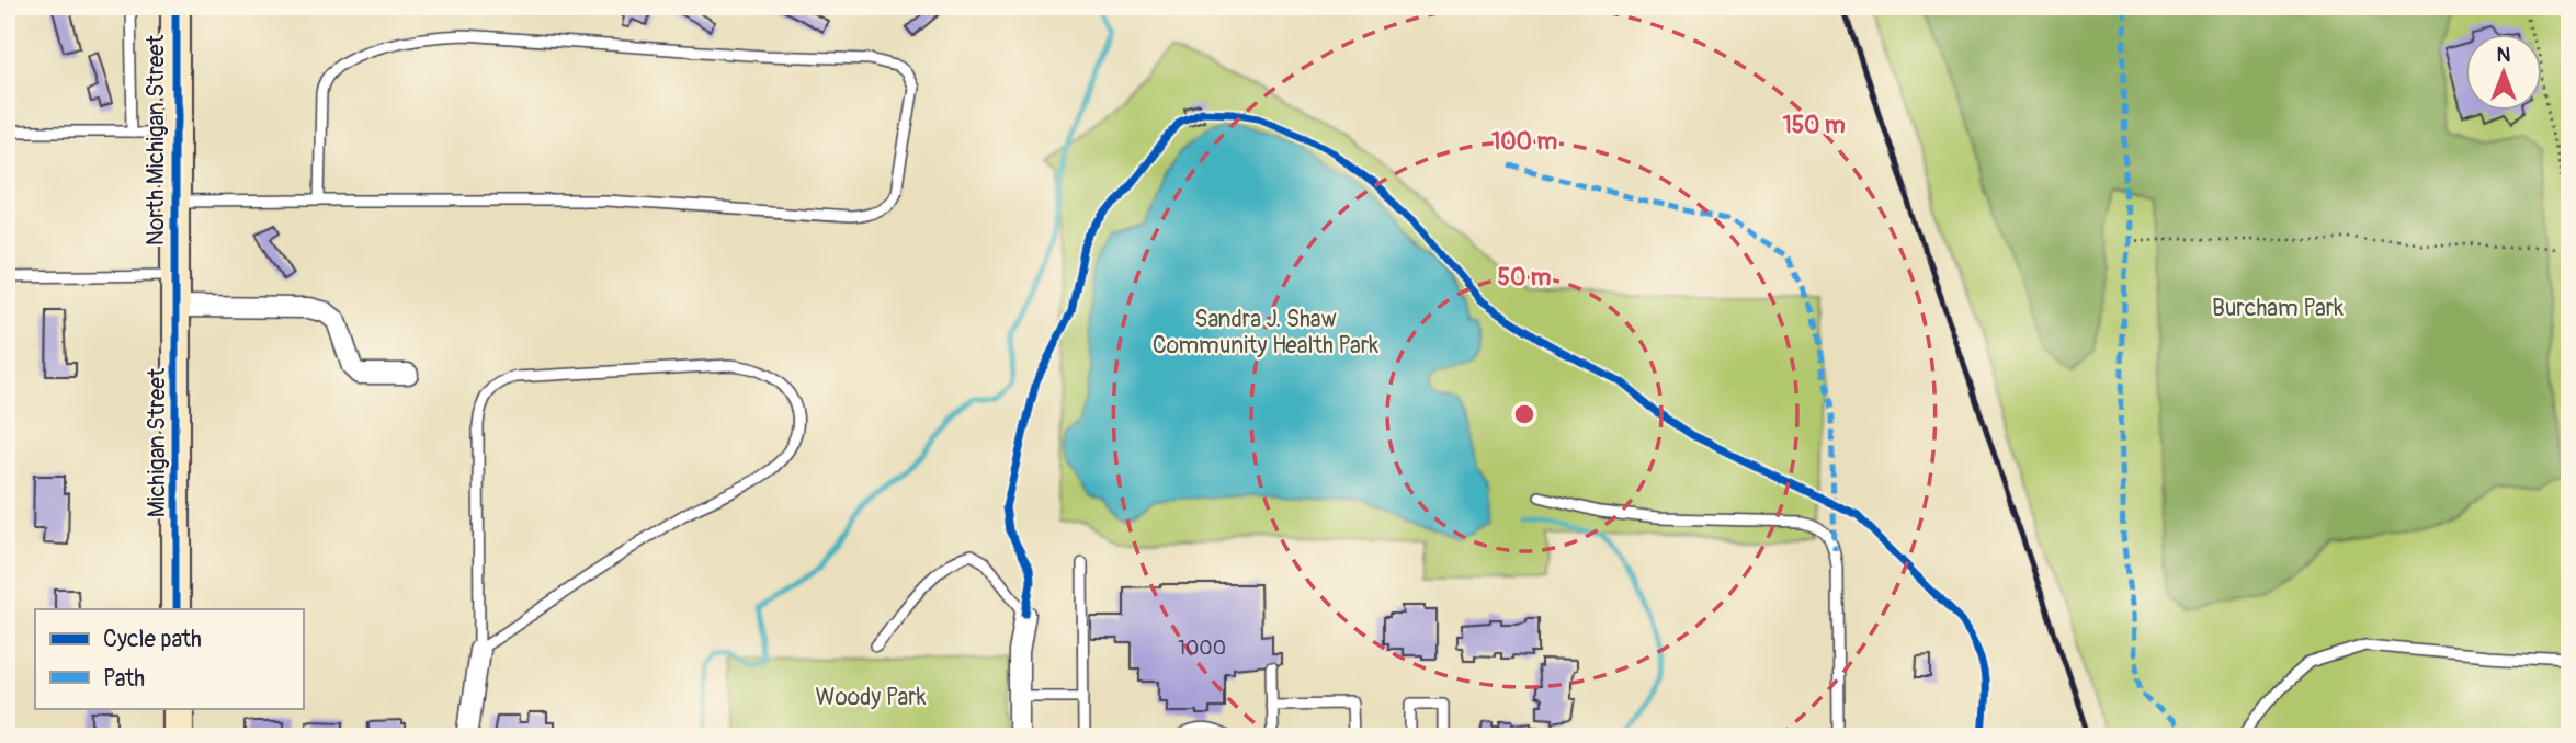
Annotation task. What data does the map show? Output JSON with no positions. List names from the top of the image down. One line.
{"streets":{"street":["North Michigan Street","Michigan Street"]},"crossings":[["North Michigan Street","Michigan Street"]],"parks":["Burcham Park","Sandra J. Shaw Community Health Park","Woody Park"],"house_numbers":["1000"],"legend":["Cycle path","Path"],"north":"top","rings":["150 m","100 m","50 m"]}
